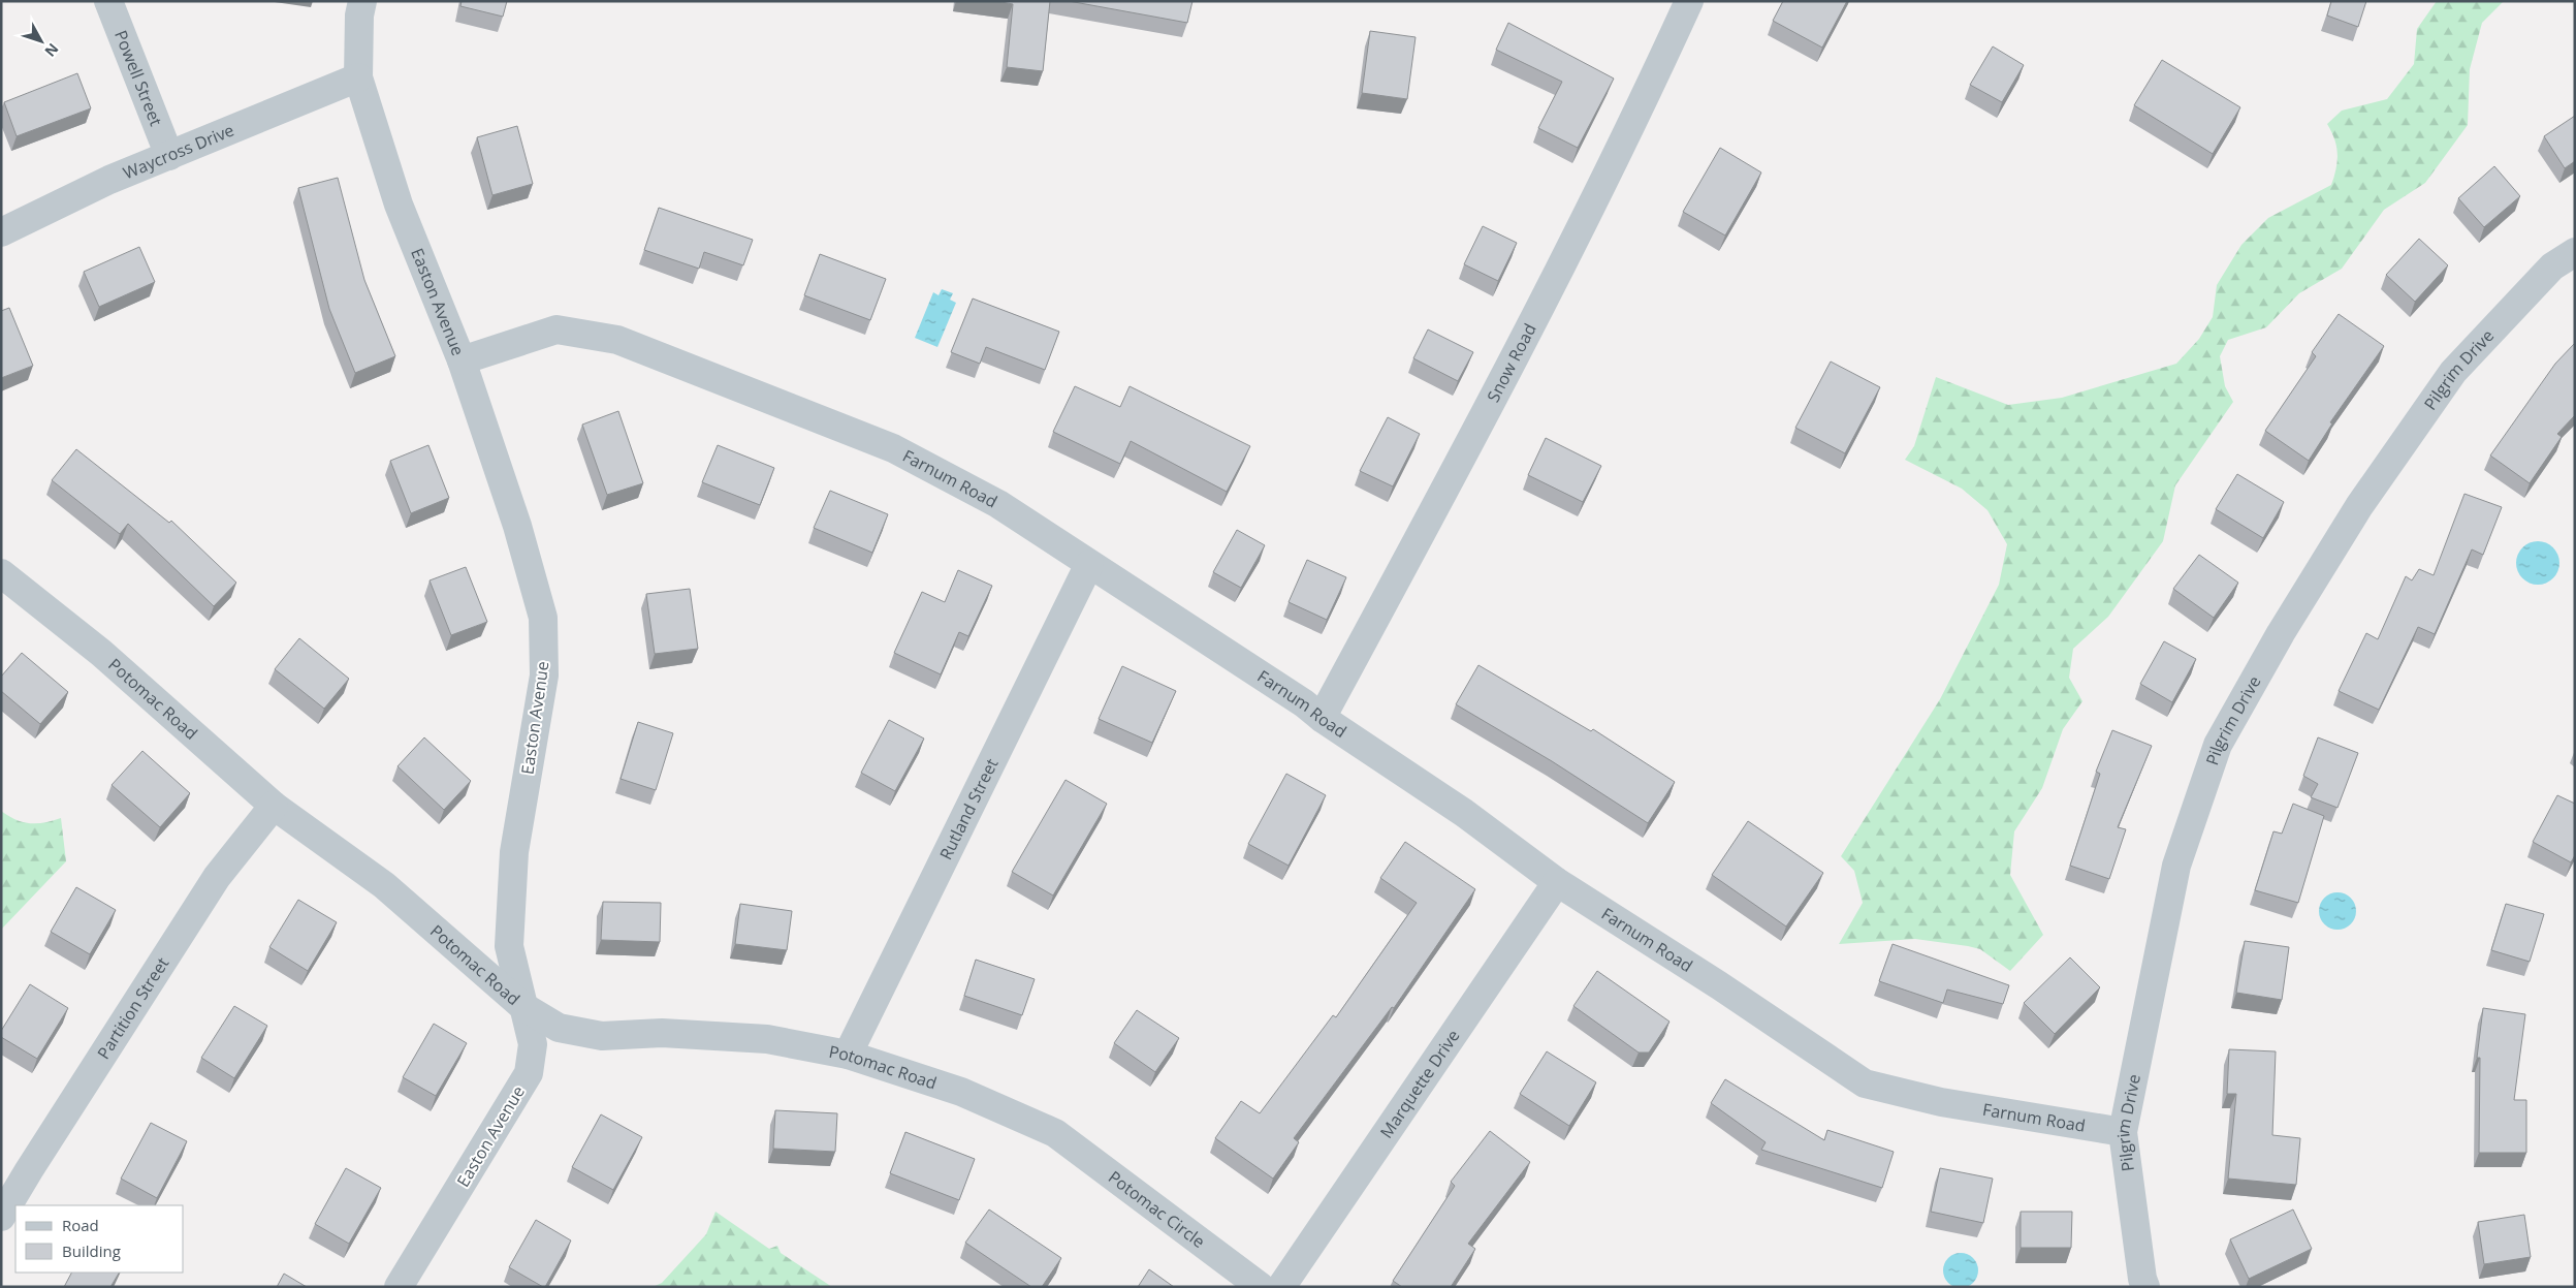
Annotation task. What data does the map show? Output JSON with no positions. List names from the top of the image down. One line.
{"streets":{"street":["Powell Street","Waycross Drive","Easton Avenue","Snow Road","Pilgrim Drive","Farnum Road","Potomac Road","Rutland Street","Partition Street","Marquette Drive","Potomac Circle"]},"crossings":[["Powell Street","Waycross Drive"],["Waycross Drive","Easton Avenue"],["Easton Avenue","Farnum Road"],["Easton Avenue","Potomac Road"],["Snow Road","Farnum Road"],["Pilgrim Drive","Farnum Road"],["Farnum Road","Rutland Street"],["Farnum Road","Marquette Drive"],["Potomac Road","Rutland Street"],["Potomac Road","Partition Street"],["Potomac Road","Potomac Circle"]],"legend":["Road","Building"],"north":"bottom right"}
